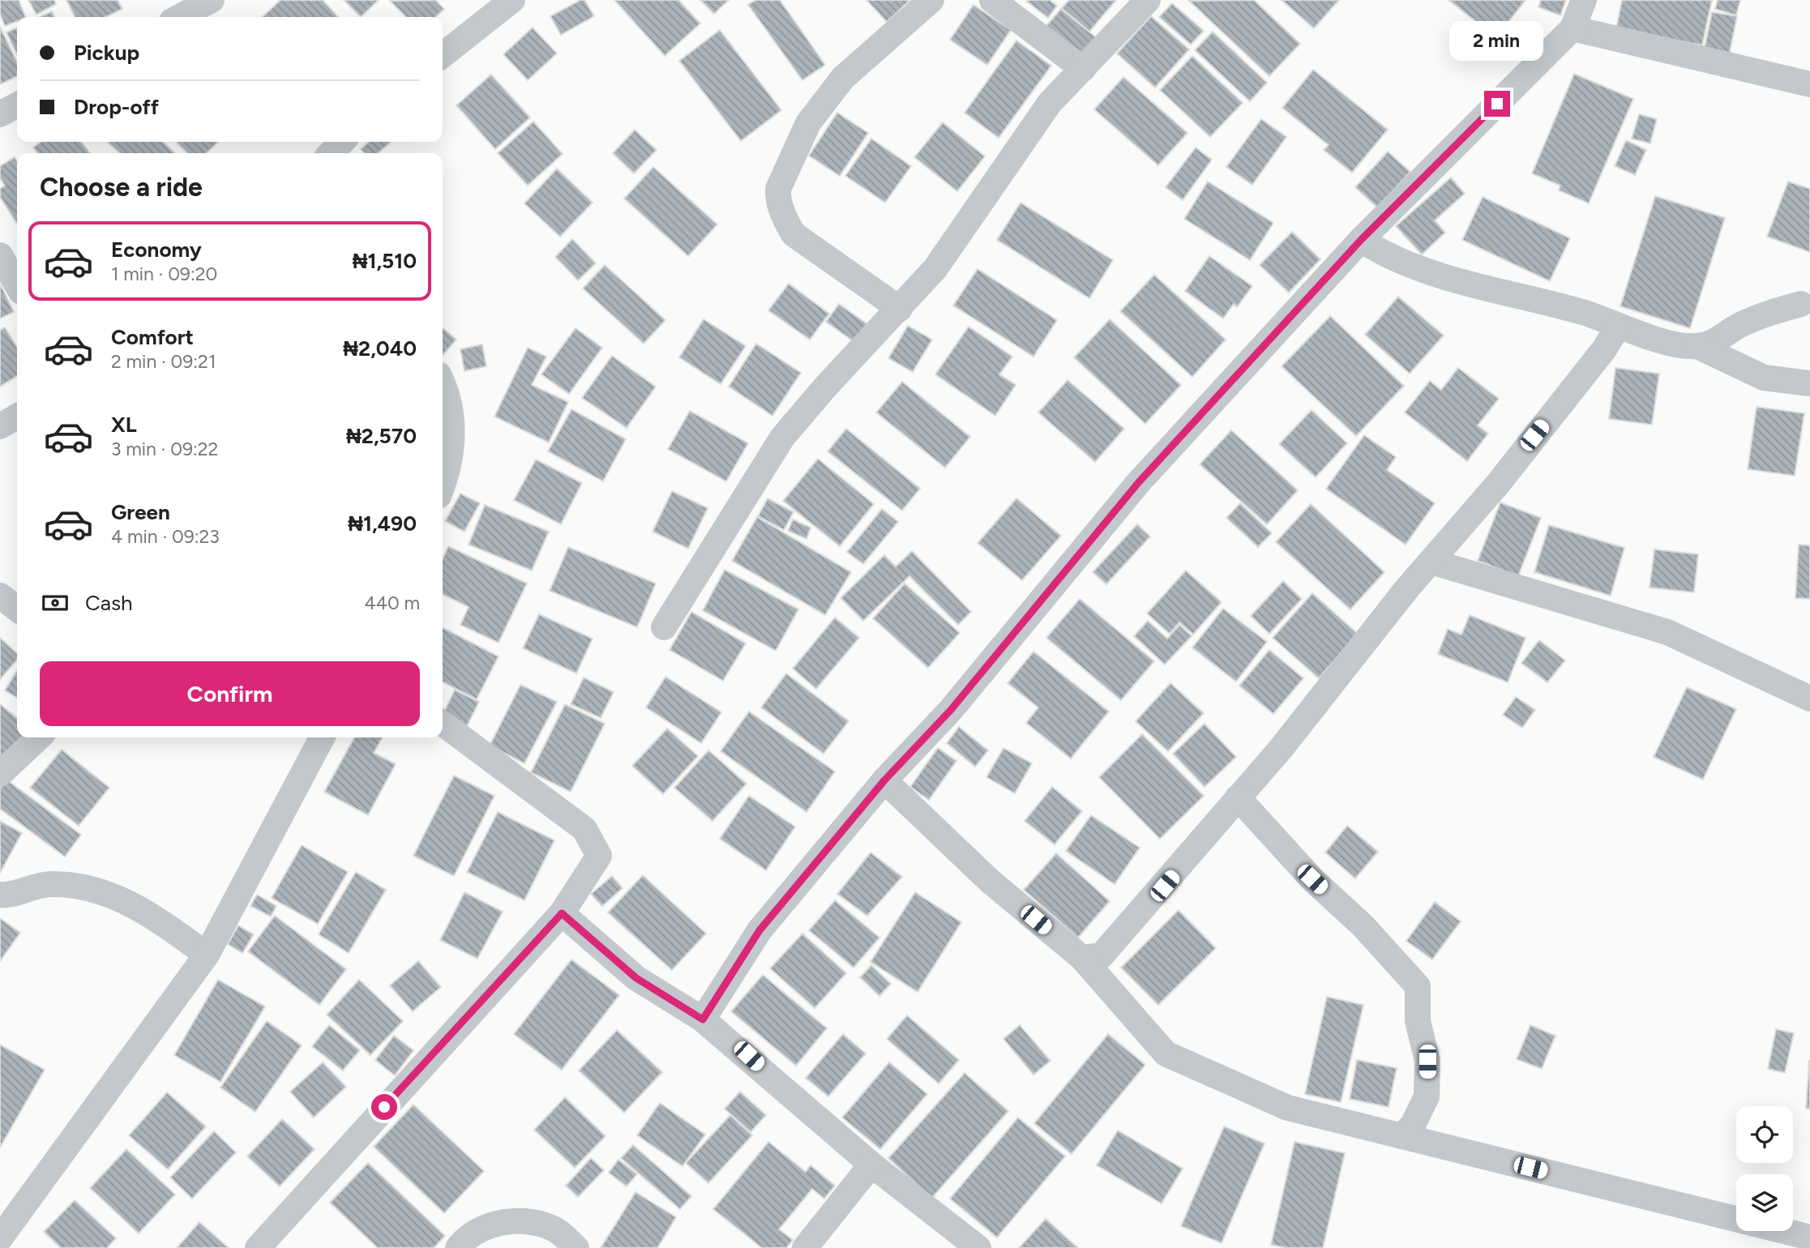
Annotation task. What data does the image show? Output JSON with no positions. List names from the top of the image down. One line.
{"page":{"banner":["Pickup","Drop-off"],"bubble":"2 min","heading":"Choose a ride","list":[{"name":"Economy","note":"1 min · 09:20","value":"₦1,510"},{"name":"Comfort","note":"2 min · 09:21","value":"₦2,040"},{"name":"XL","note":"3 min · 09:22","value":"₦2,570"},{"name":"Green","note":"4 min · 09:23","value":"₦1,490"}],"pay":["Cash","440 m"],"buttons":"Confirm"}}
